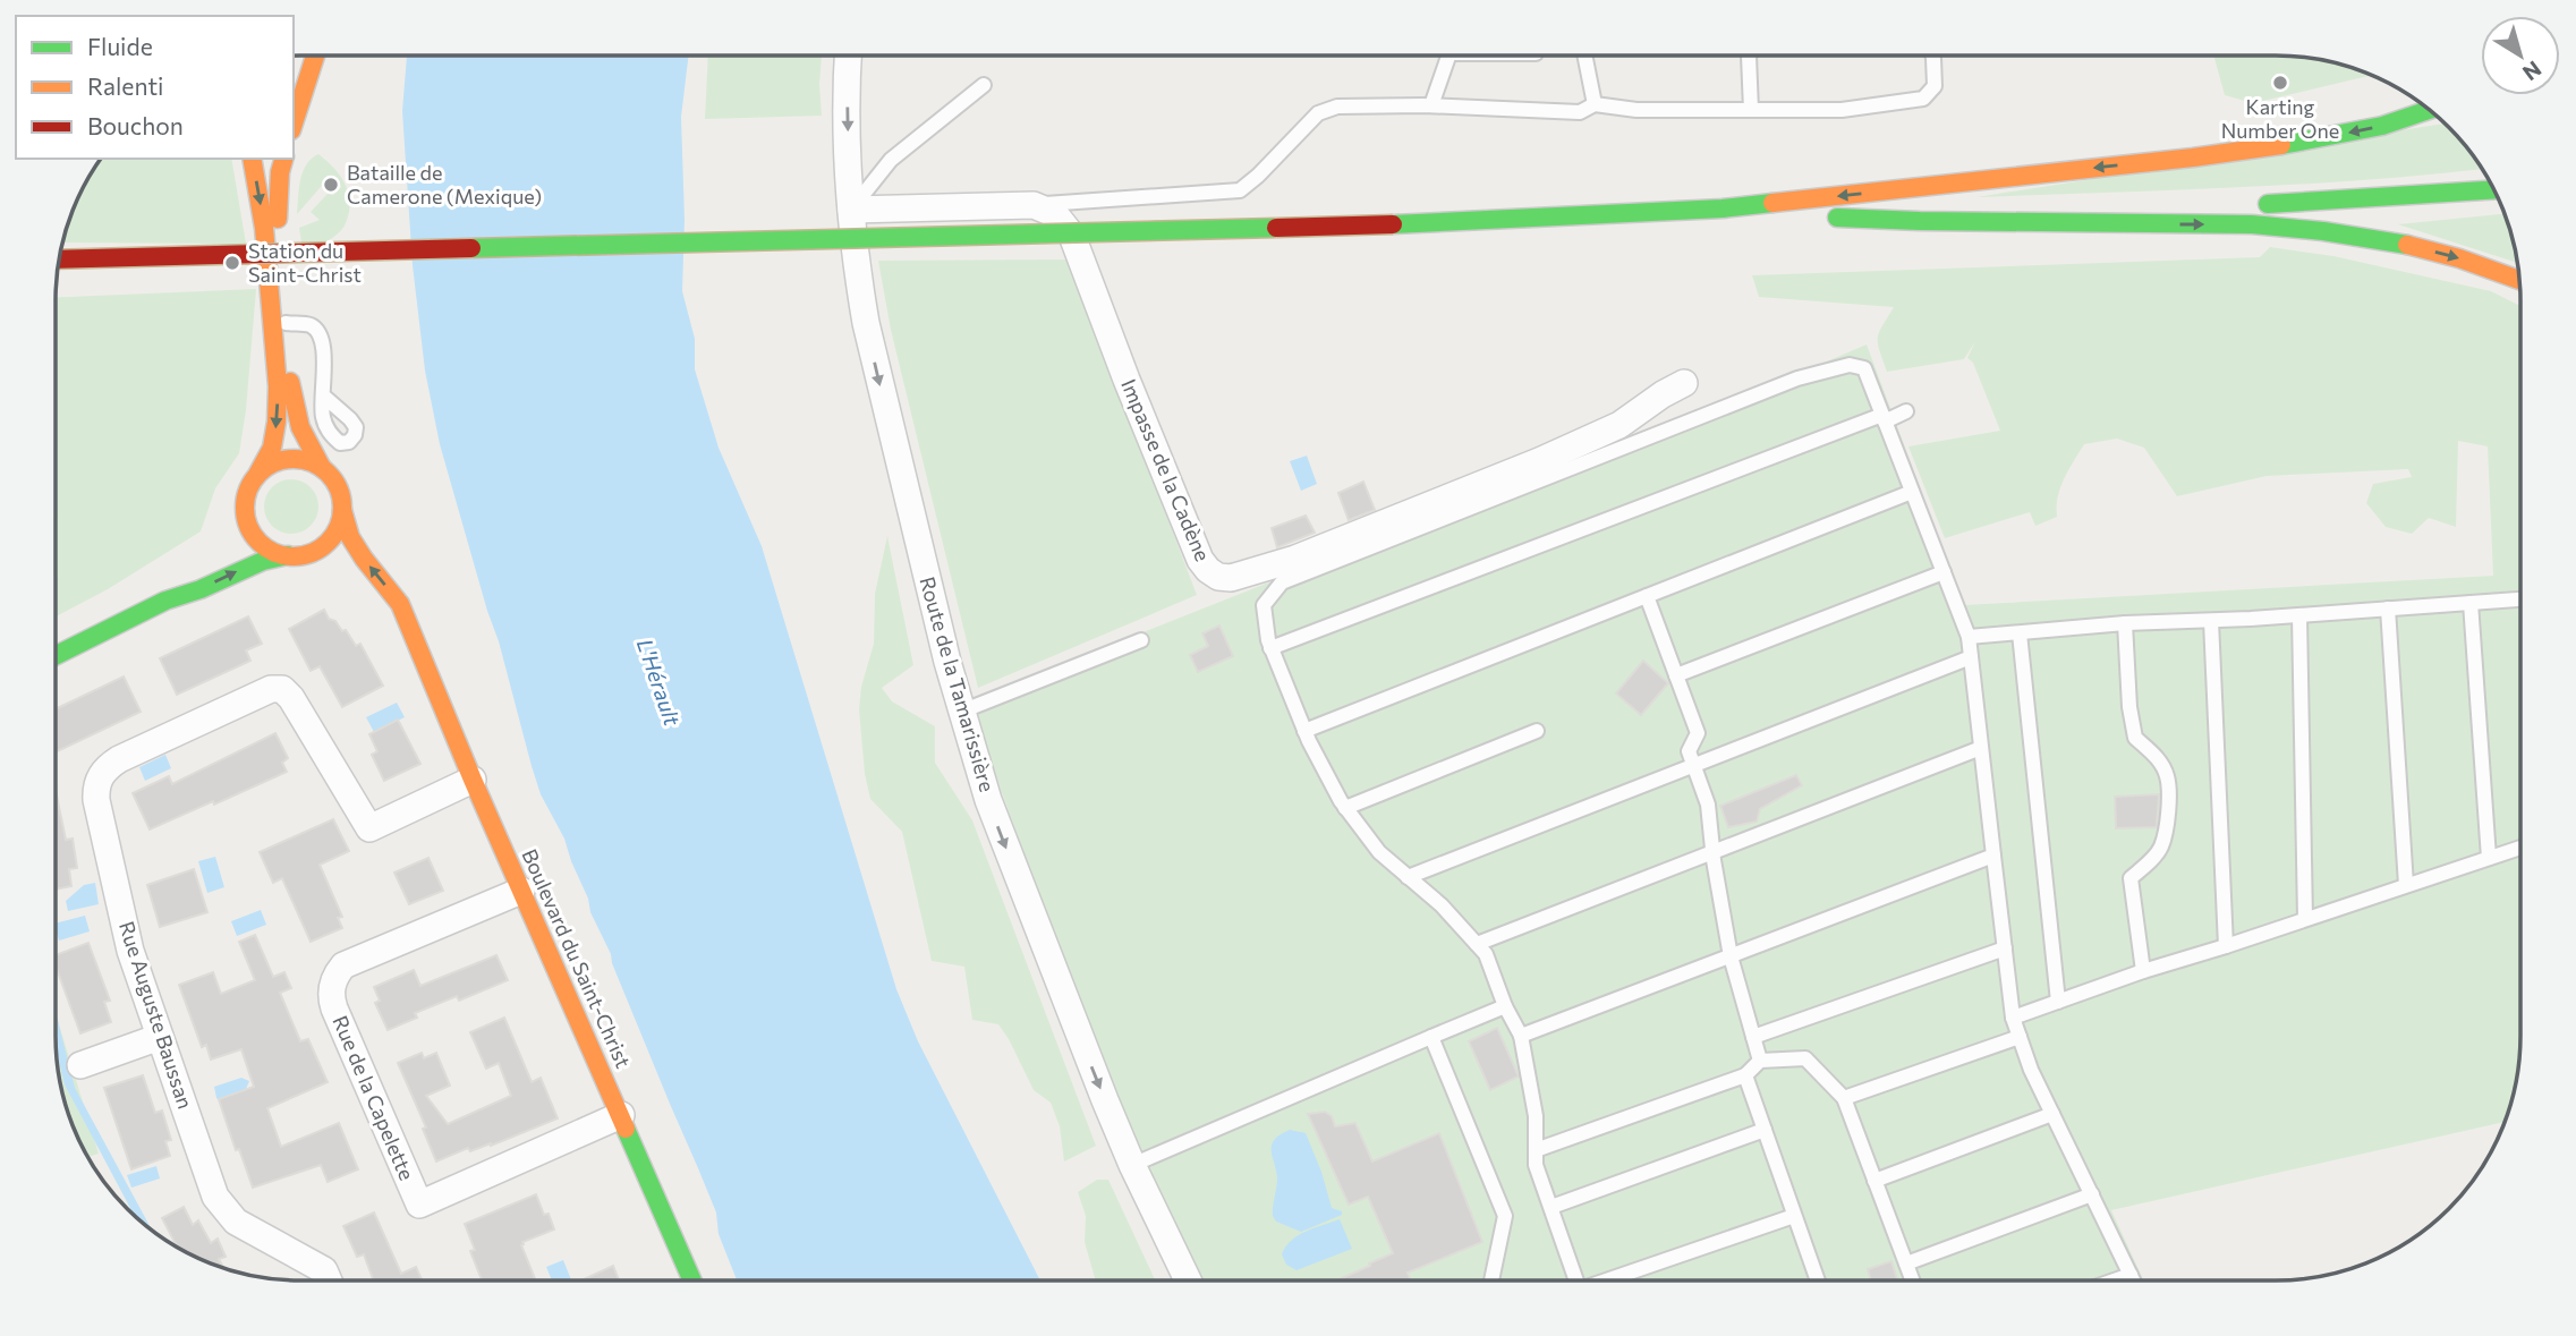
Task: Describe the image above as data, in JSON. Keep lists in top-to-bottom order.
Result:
{
  "streets": {
    "main road": ["Boulevard du Saint-Christ"],
    "street": [
      "Impasse de la Cadène",
      "Route de la Tamarissière",
      "Rue Auguste Baussan",
      "Rue de la Capelette"
    ]
  },
  "crossings": [
    ["Boulevard du Saint-Christ", "Rue Auguste Baussan"],
    ["Boulevard du Saint-Christ", "Rue de la Capelette"]
  ],
  "one_way": ["Route de la Tamarissière"],
  "water": ["L'Hérault"],
  "places": ["Karting Number One", "Bataille de Camerone (Mexique)", "Station du Saint-Christ"],
  "legend": ["Fluide", "Ralenti", "Bouchon"],
  "north": "bottom right"
}
